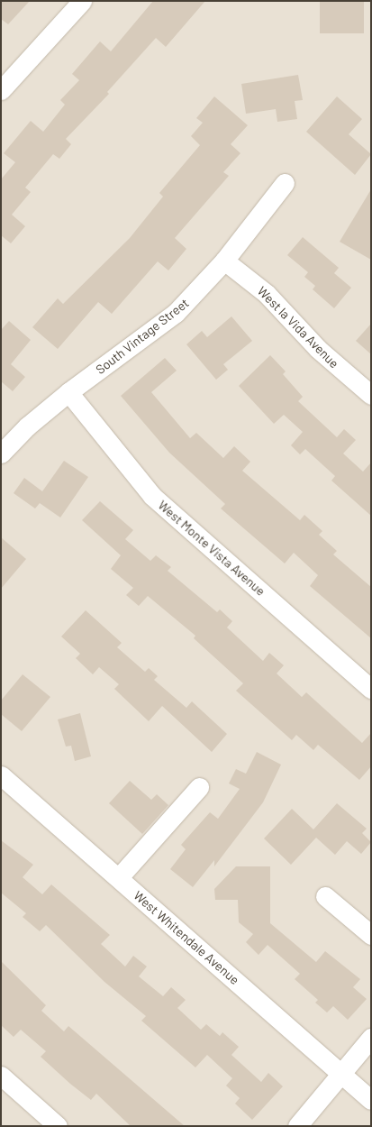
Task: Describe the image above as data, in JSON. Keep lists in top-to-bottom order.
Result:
{
  "streets": {
    "street": [
      "West la Vida Avenue",
      "South Vintage Street",
      "West Monte Vista Avenue",
      "West Whitendale Avenue"
    ]
  },
  "crossings": [
    ["West la Vida Avenue", "South Vintage Street"],
    ["South Vintage Street", "West Monte Vista Avenue"]
  ]
}
